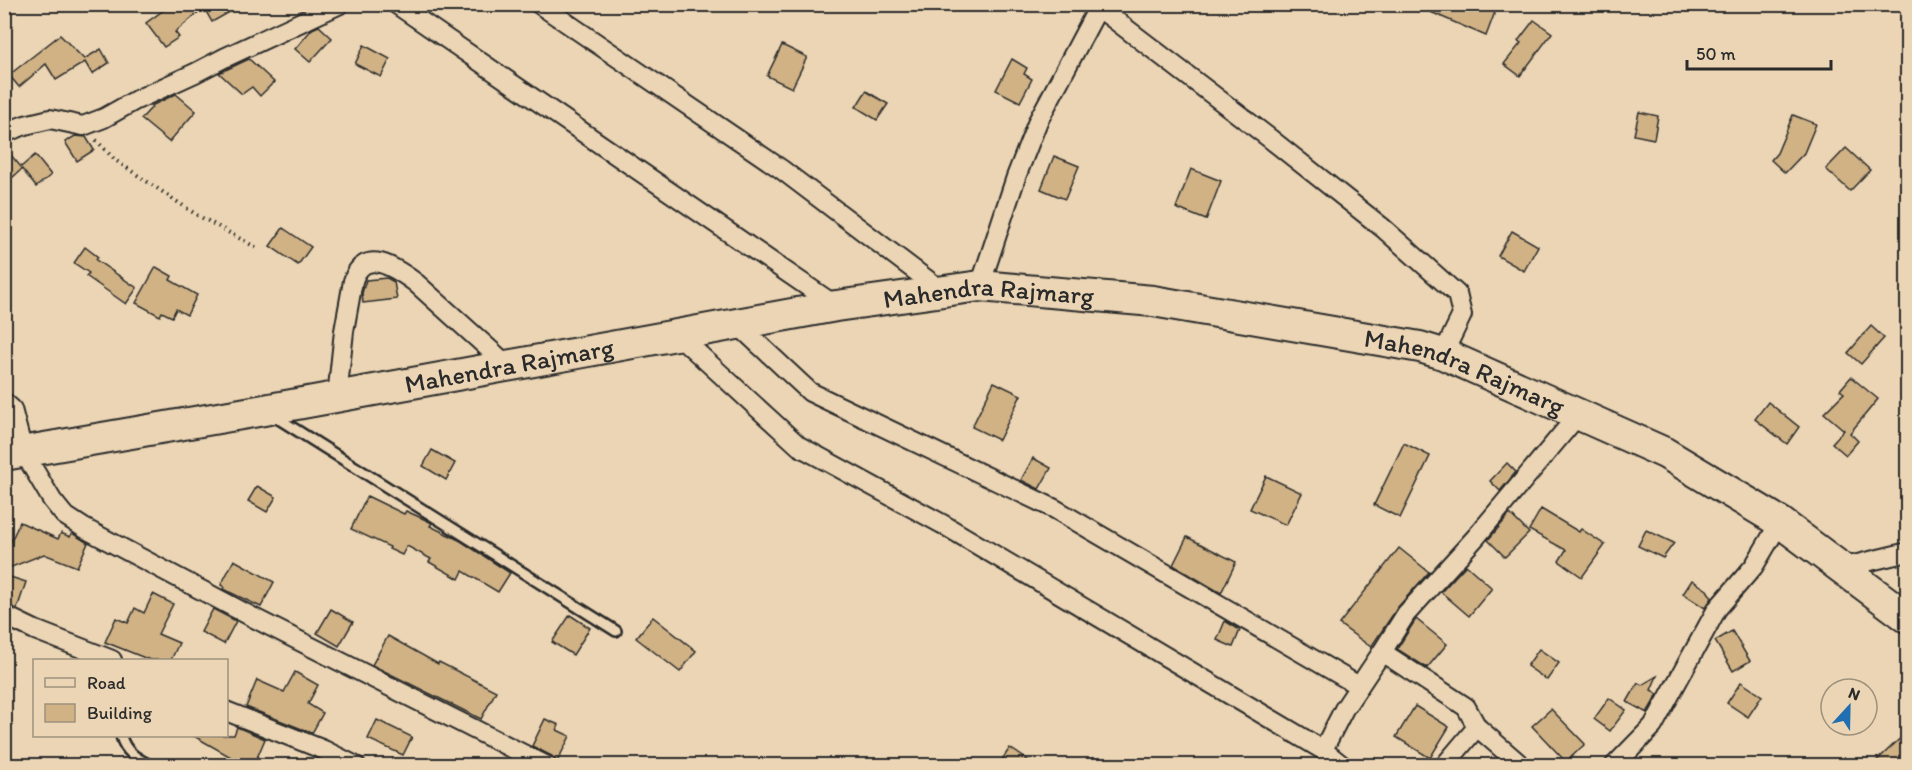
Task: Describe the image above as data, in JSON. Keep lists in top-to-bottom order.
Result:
{
  "streets": {
    "highway": ["Mahendra Rajmarg"]
  },
  "legend": ["Road", "Building"],
  "scale_bar": "50 m",
  "north": "top"
}
